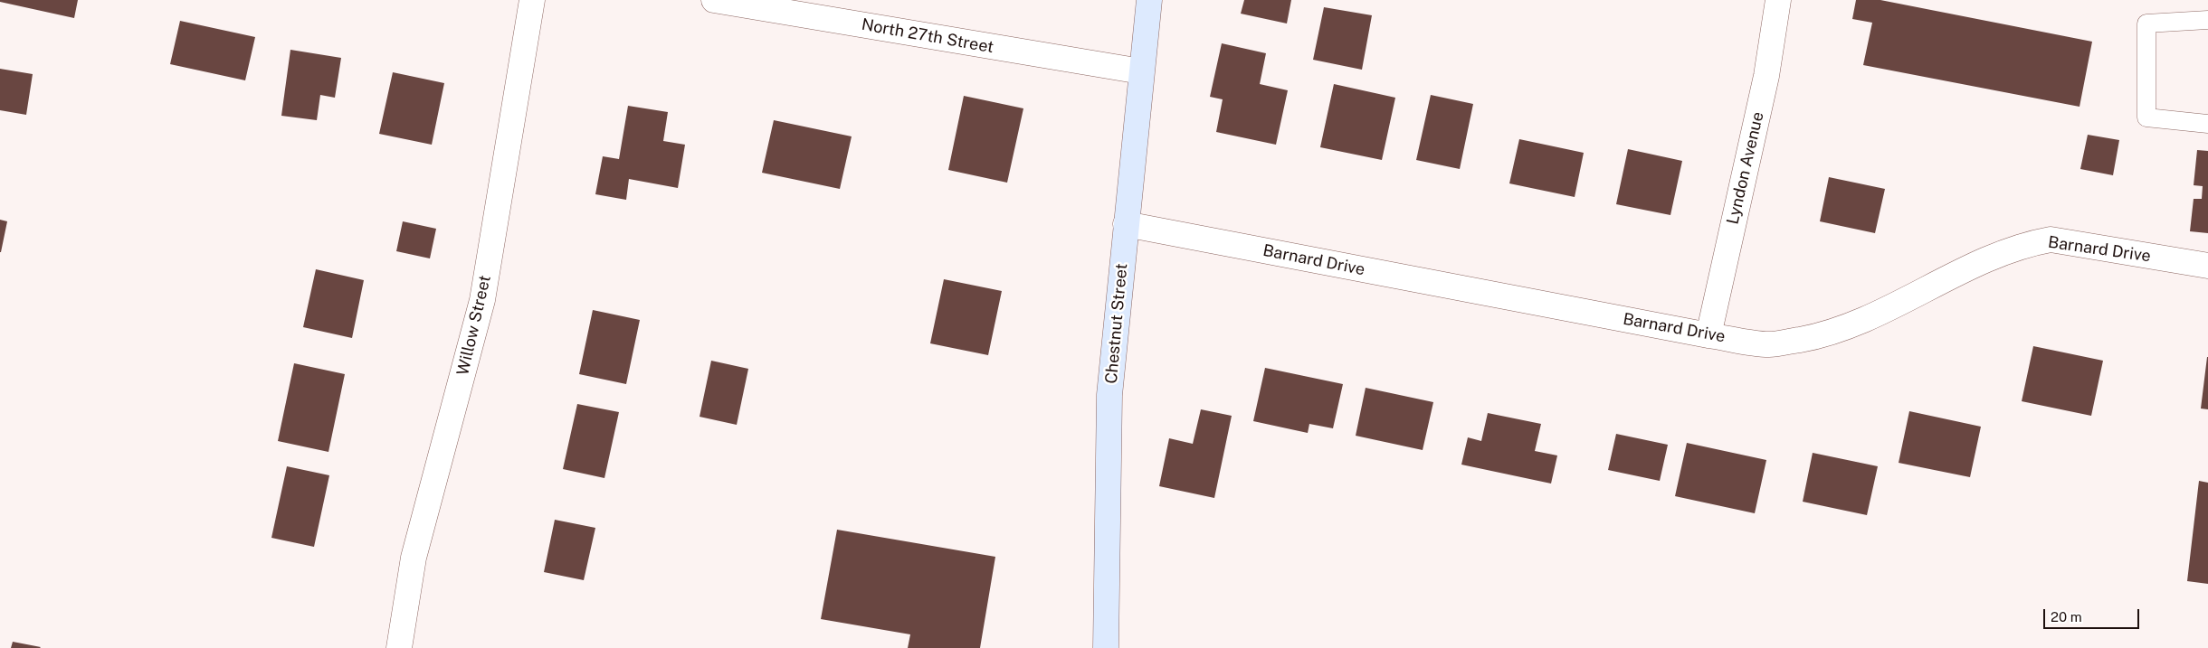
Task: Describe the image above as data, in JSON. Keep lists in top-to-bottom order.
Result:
{
  "streets": {
    "street": [
      "North 27th Street",
      "Lyndon Avenue",
      "Barnard Drive",
      "Chestnut Street",
      "Willow Street"
    ]
  },
  "crossings": [
    ["North 27th Street", "Chestnut Street"],
    ["Lyndon Avenue", "Barnard Drive"],
    ["Barnard Drive", "Chestnut Street"]
  ],
  "scale_bar": "20 m"
}
